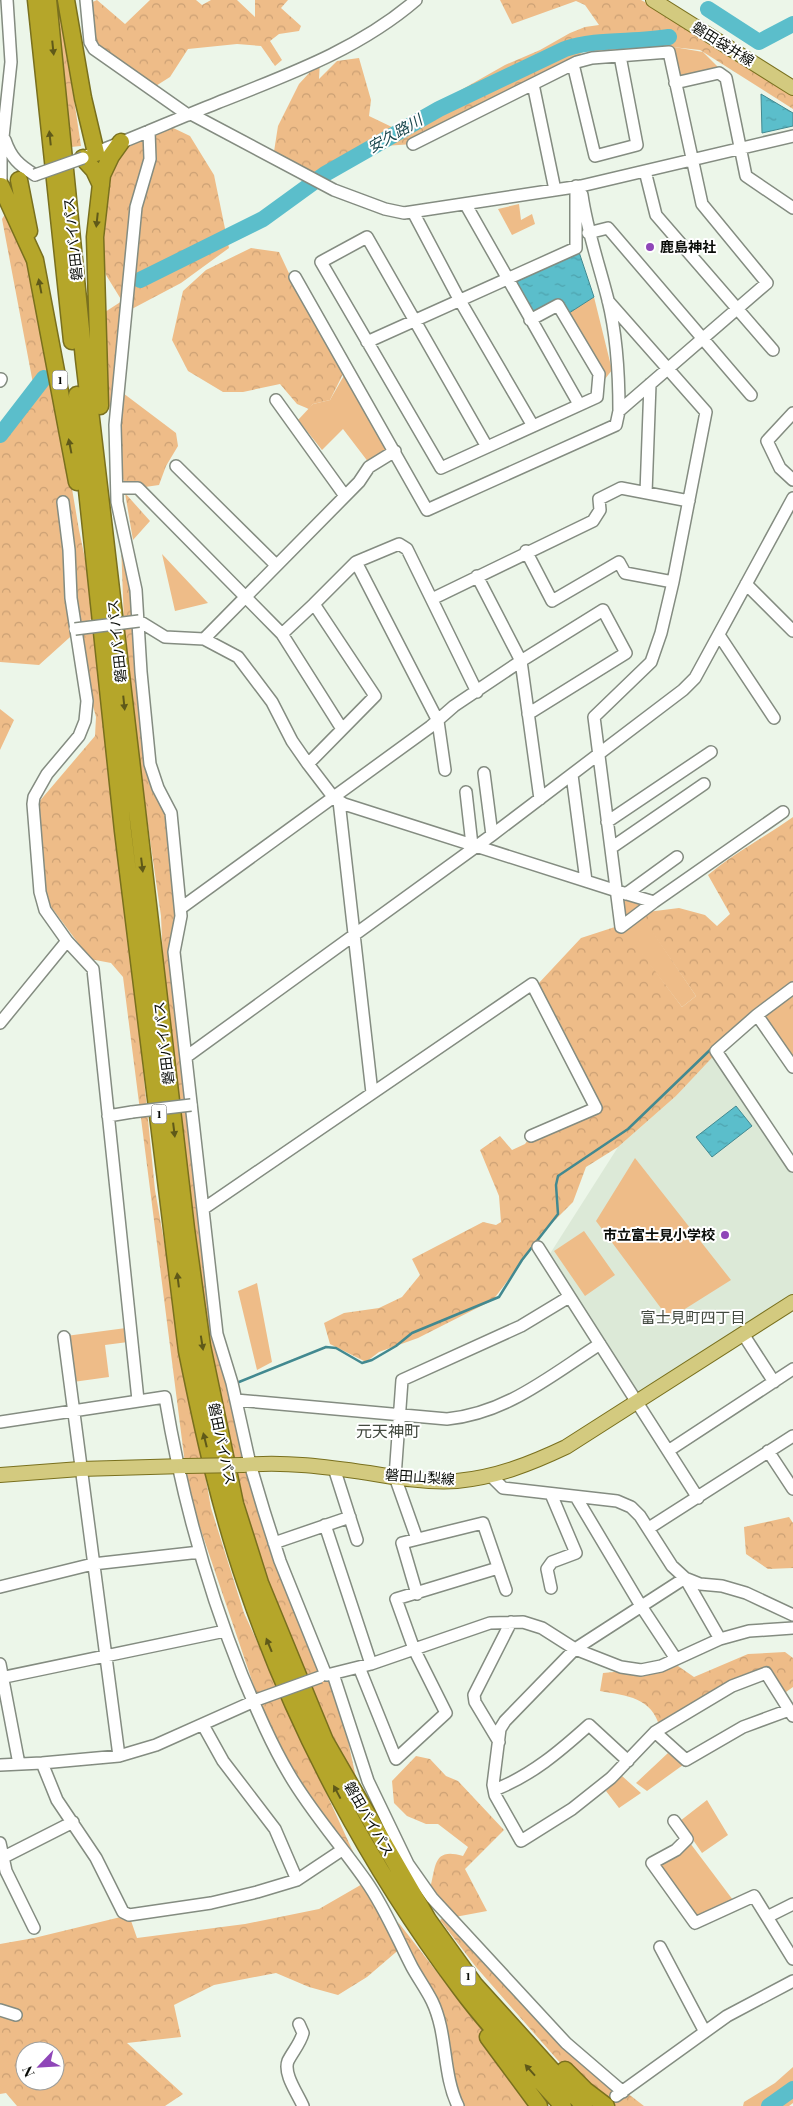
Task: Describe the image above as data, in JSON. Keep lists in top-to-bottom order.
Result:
{
  "streets": {
    "highway": ["磐田バイパス", "1"],
    "main road": ["磐田袋井線", "磐田山梨線"]
  },
  "crossings": [
    ["磐田バイパス", "1"]
  ],
  "districts": ["富士見町四丁目", "元天神町"],
  "water": ["安久路川"],
  "places": ["鹿島神社", "市立富士見小学校"],
  "north": "bottom left"
}
